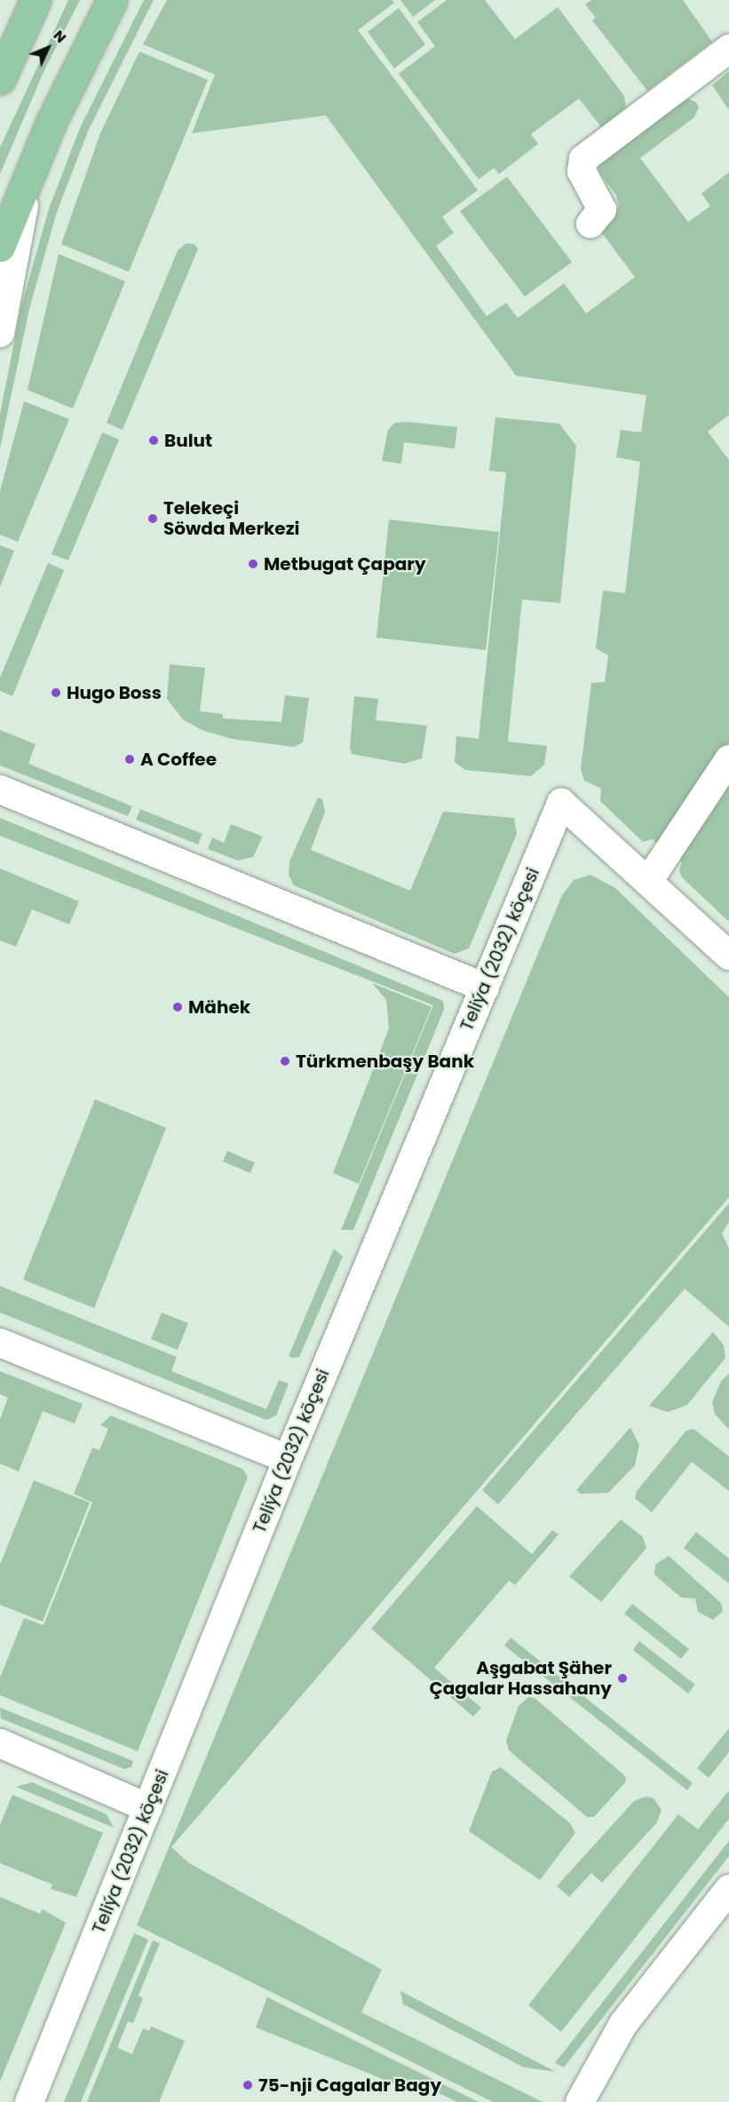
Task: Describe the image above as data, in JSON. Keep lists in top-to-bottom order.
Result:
{
  "streets": {
    "street": ["Teliýa (2032) köçesi"]
  },
  "places": [
    "Bulut",
    "Telekeçi Söwda Merkezi",
    "Metbugat Çapary",
    "Hugo Boss",
    "A Coffee",
    "Mähek",
    "Türkmenbaşy Bank",
    "Aşgabat Şäher Çagalar Hassahany",
    "75-nji Cagalar Bagy"
  ],
  "north": "top right"
}
